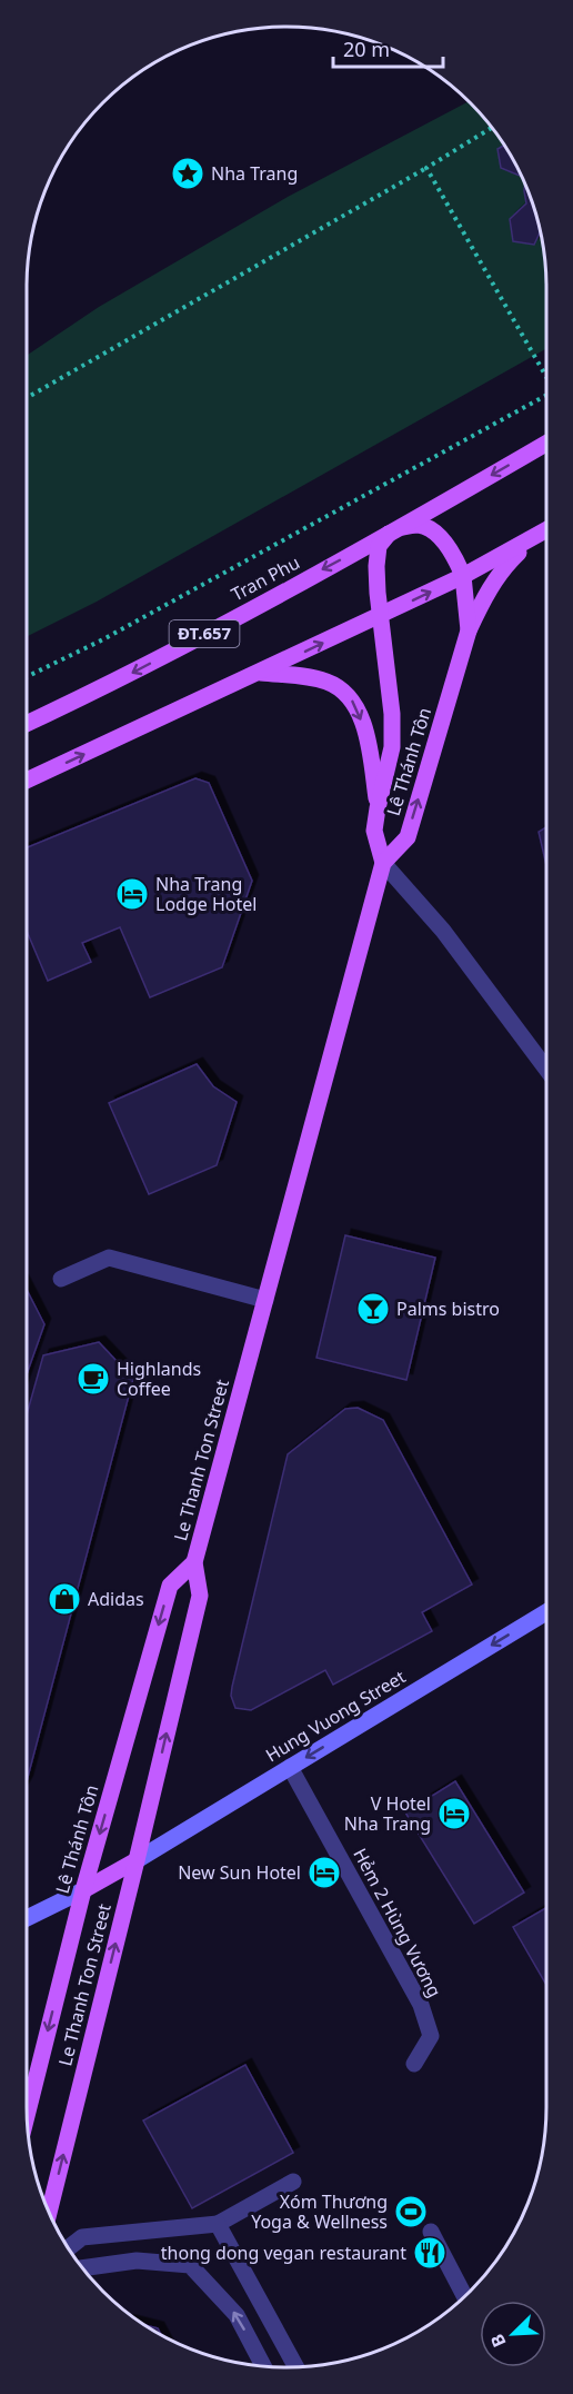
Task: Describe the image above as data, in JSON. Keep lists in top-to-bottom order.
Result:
{
  "streets": {
    "main road": [
      "Tran Phu",
      "ĐT.657",
      "Lê Thánh Tôn",
      "Le Thanh Ton Street"
    ],
    "street": ["Hung Vuong Street", "Hẻm 2 Hùng Vương"]
  },
  "crossings": [
    ["Lê Thánh Tôn", "Le Thanh Ton Street"],
    ["Le Thanh Ton Street", "Hung Vuong Street"],
    ["Hung Vuong Street", "Hẻm 2 Hùng Vương"]
  ],
  "one_way": ["Le Thanh Ton Street", "Hung Vuong Street"],
  "places": {
    "place": ["Nha Trang"],
    "hotel": ["Nha Trang Lodge Hotel", "V Hotel Nha Trang", "New Sun Hotel"],
    "bar": ["Palms bistro"],
    "cafe": ["Highlands Coffee"],
    "shop": ["Adidas"],
    "sports": ["Xóm Thương Yoga & Wellness"],
    "restaurant": ["thong dong vegan restaurant"]
  },
  "scale_bar": "20 m",
  "north": "bottom left"
}
